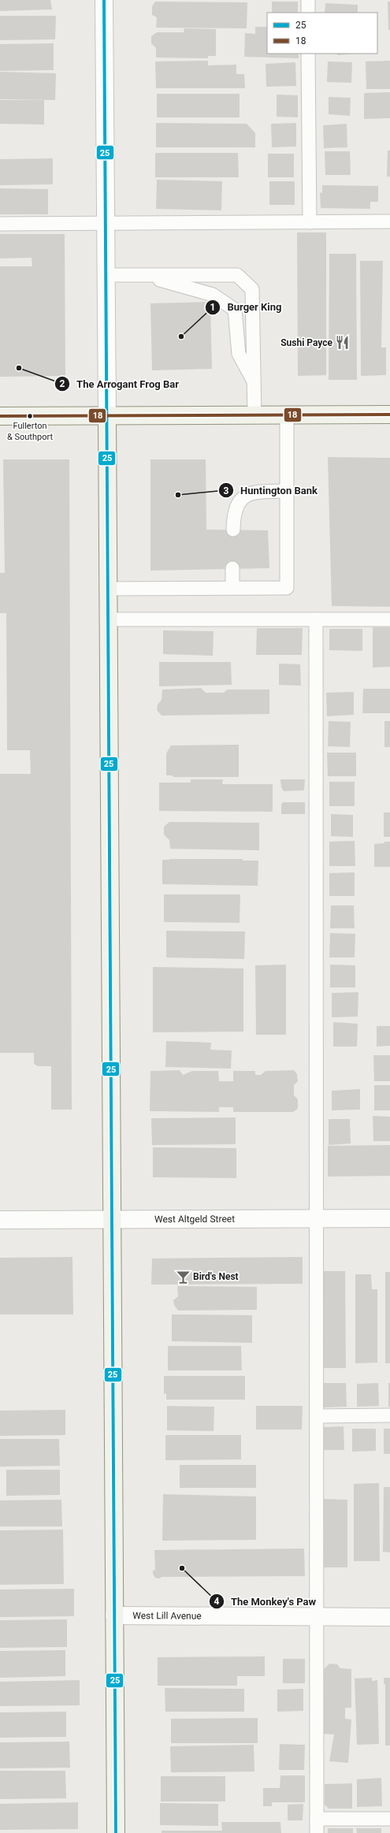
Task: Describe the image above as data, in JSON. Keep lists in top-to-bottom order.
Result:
{
  "streets": {
    "street": ["West Altgeld Street", "West Lill Avenue"]
  },
  "places": {
    "other": [
      "Burger King",
      "The Arrogant Frog Bar",
      "Fullerton & Southport",
      "Huntington Bank",
      "The Monkey's Paw"
    ],
    "restaurant": ["Sushi Payce"],
    "bar": ["Bird's Nest"]
  },
  "lines": ["transit line 25", "transit line 18"],
  "legend": ["25", "18"]
}
